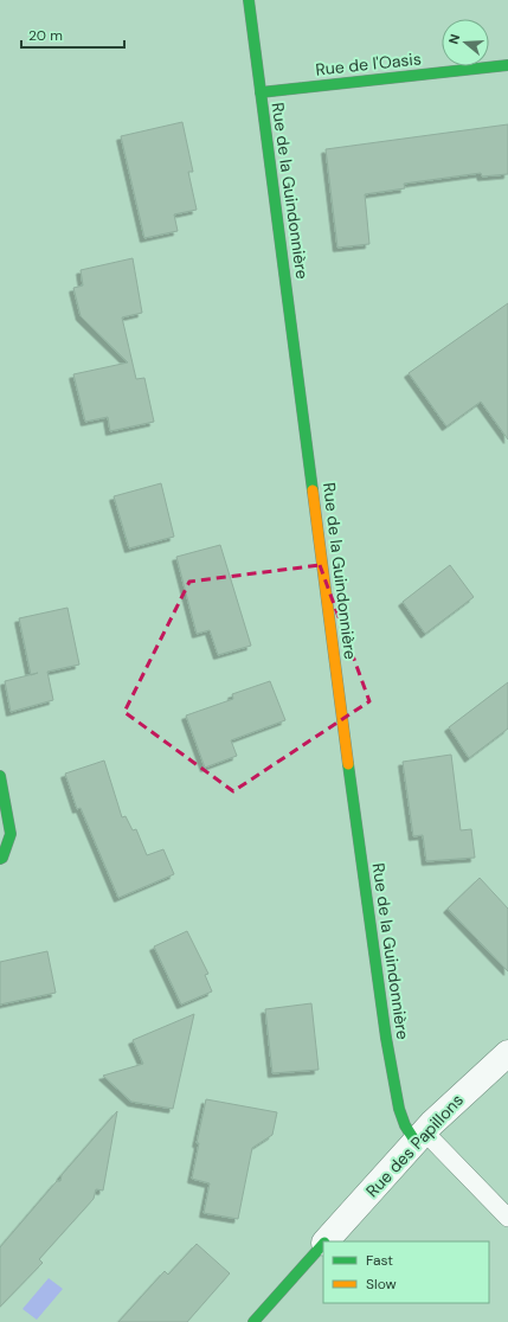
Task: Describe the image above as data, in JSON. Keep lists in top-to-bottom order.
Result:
{
  "streets": {
    "street": ["Rue de l'Oasis", "Rue de la Guindonnière", "Rue des Papillons"]
  },
  "crossings": [
    ["Rue de l'Oasis", "Rue de la Guindonnière"],
    ["Rue de la Guindonnière", "Rue des Papillons"]
  ],
  "legend": ["Fast", "Slow"],
  "scale_bar": "20 m",
  "north": "left"
}
